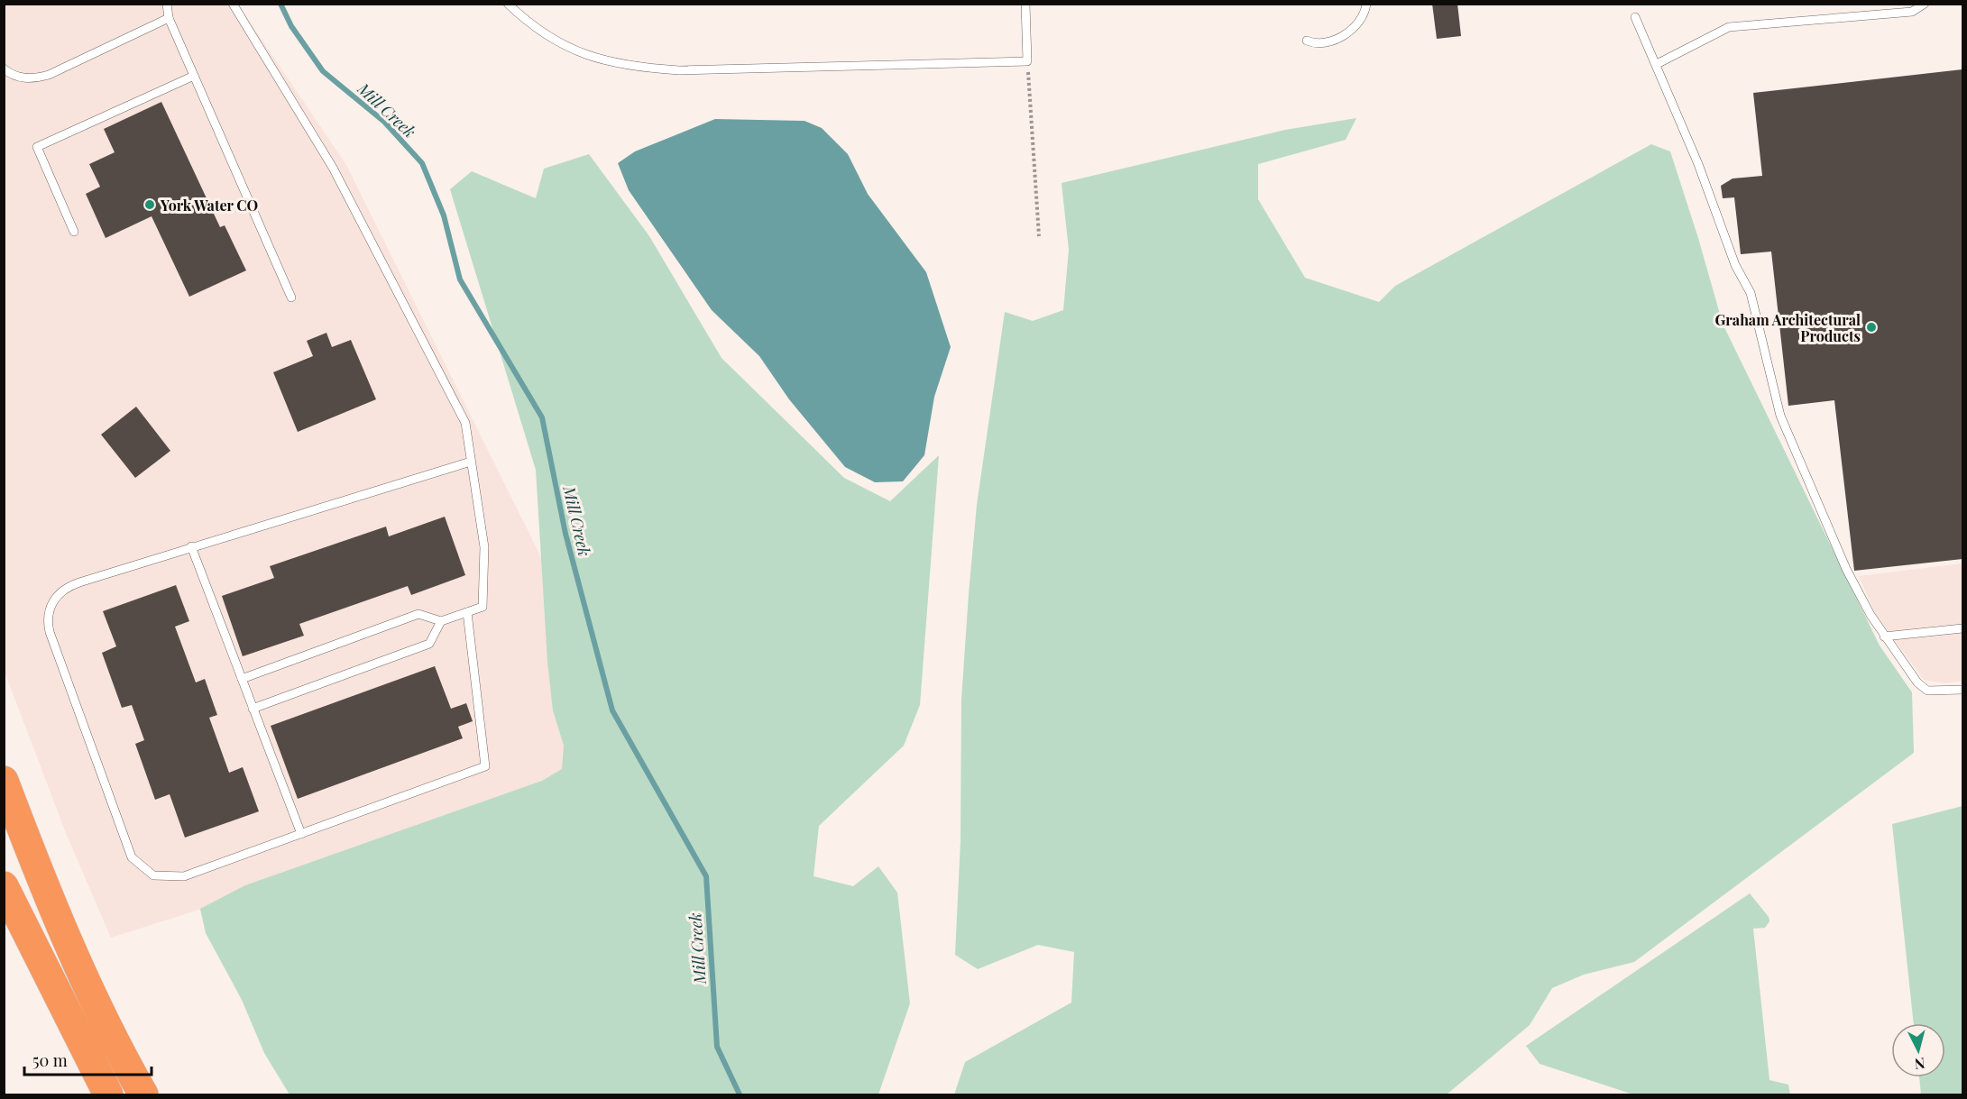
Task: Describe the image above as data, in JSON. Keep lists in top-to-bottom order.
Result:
{
  "water": ["Mill Creek"],
  "places": ["York Water CO", "Graham Architectural Products"],
  "scale_bar": "50 m",
  "north": "bottom"
}
